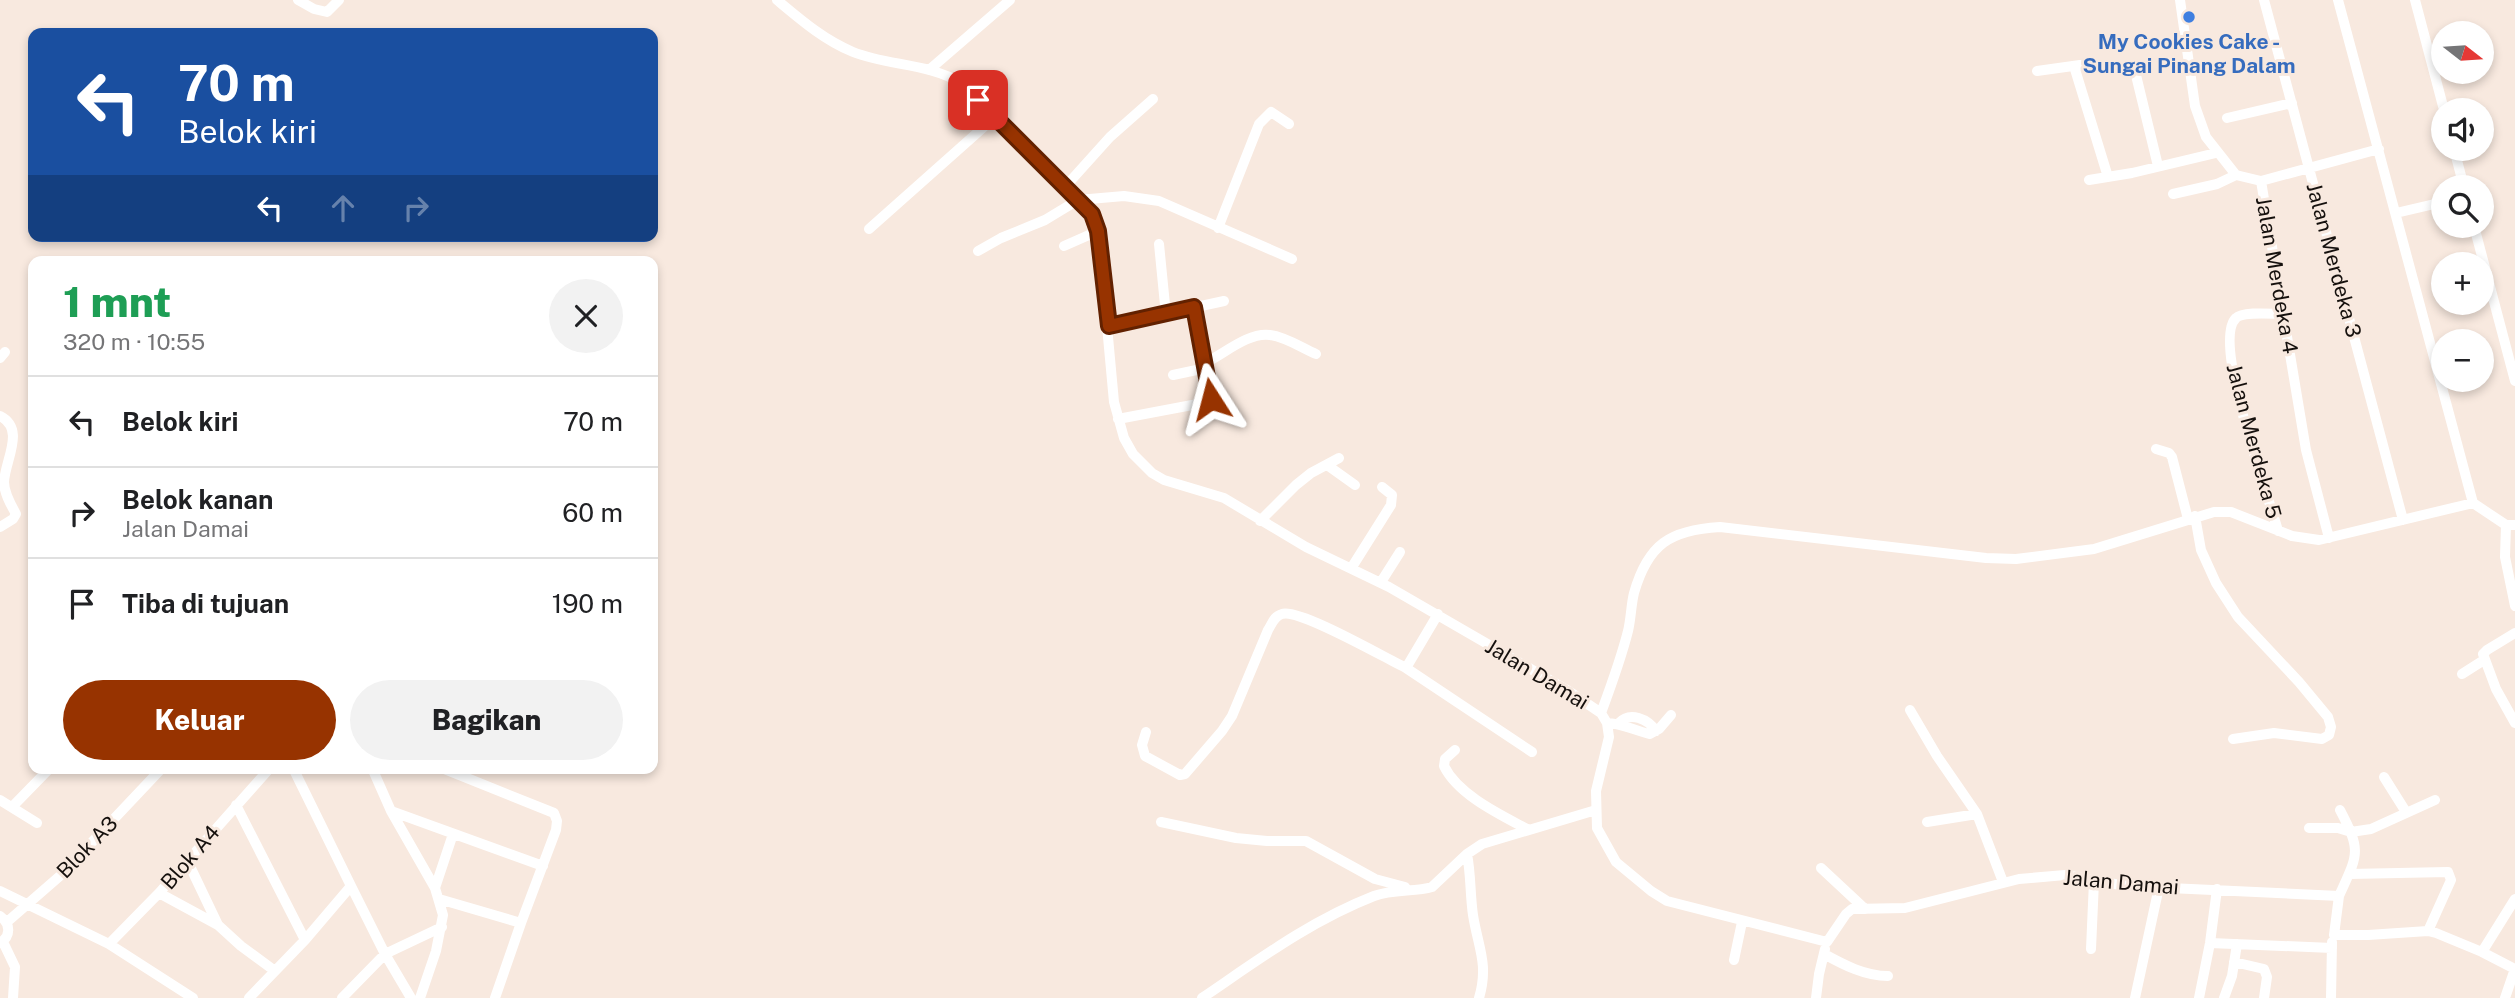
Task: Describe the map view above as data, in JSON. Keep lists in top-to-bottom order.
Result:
{
  "streets": {
    "street": [
      "Jalan Merdeka 3",
      "Jalan Merdeka 4",
      "Jalan Merdeka 5",
      "Jalan Damai",
      "Blok A3",
      "Blok A4"
    ]
  },
  "crossings": [
    ["Jalan Merdeka 4", "Jalan Merdeka 5"]
  ],
  "places": ["My Cookies Cake - Sungai Pinang Dalam"],
  "north": "right",
  "page": {
    "map_buttons": ["+", "−"],
    "turn": ["70 m", "Belok kiri"],
    "heading": ["1 mnt", "320 m · 10:55"],
    "list": [
      {
        "name": "Belok kiri",
        "value": "70 m"
      },
      {
        "name": "Belok kanan",
        "note": "Jalan Damai",
        "value": "60 m"
      },
      {
        "name": "Tiba di tujuan",
        "value": "190 m"
      }
    ],
    "buttons": ["Keluar", "Bagikan"]
  }
}
